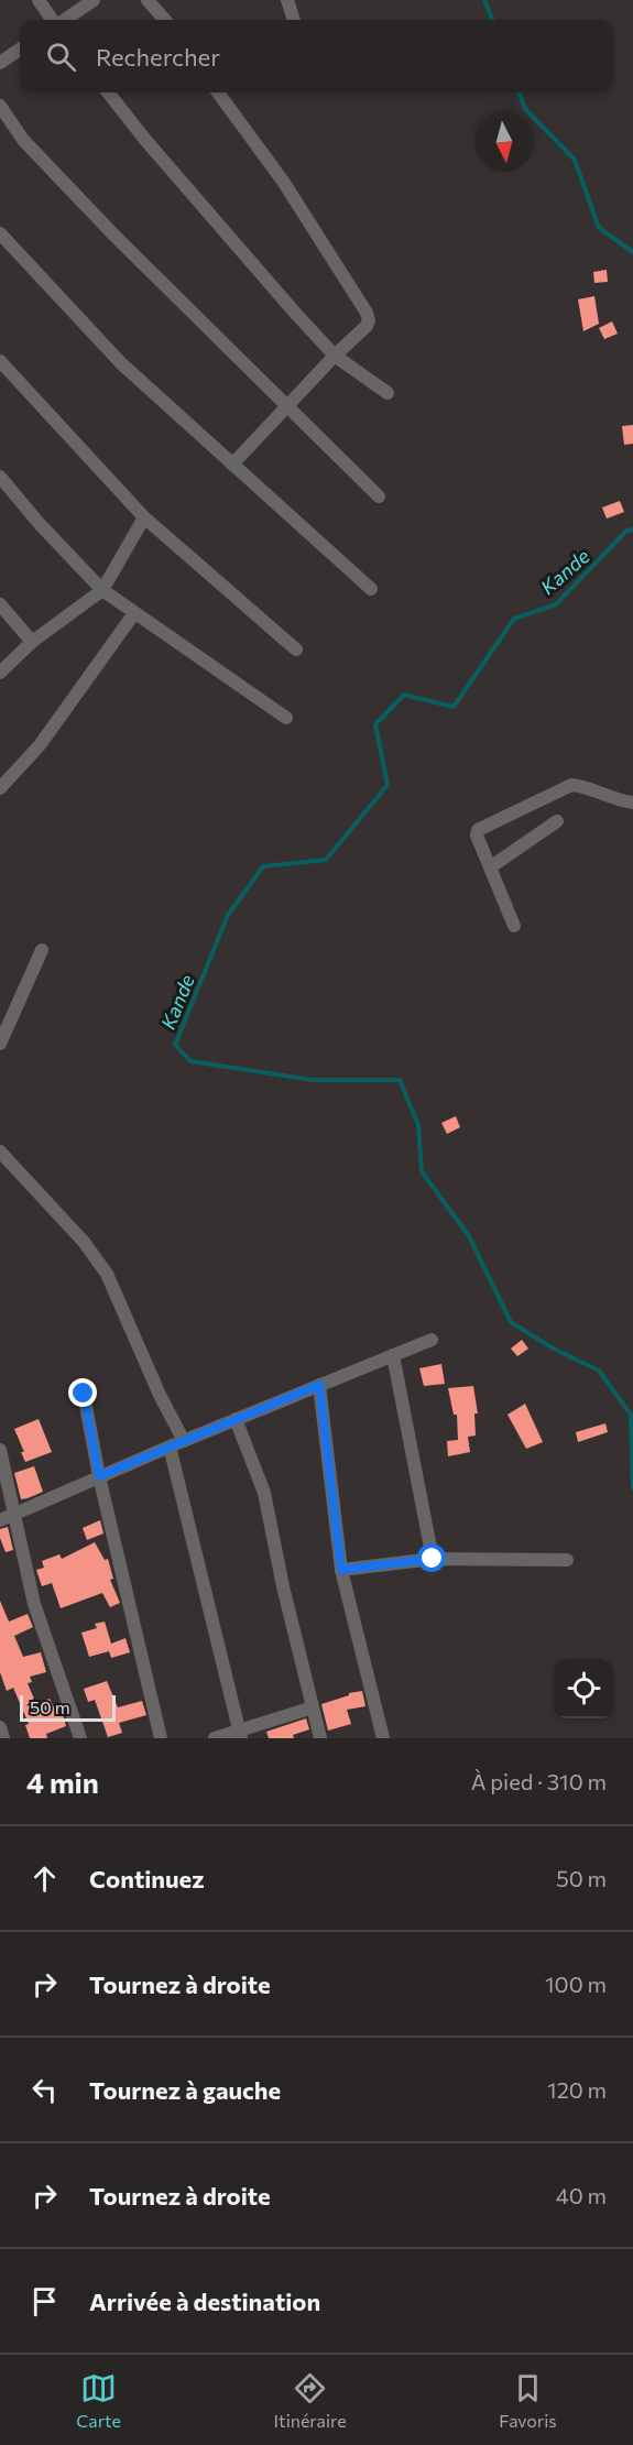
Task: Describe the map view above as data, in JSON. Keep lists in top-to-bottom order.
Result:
{
  "water": ["Kande"],
  "scale_bar": "50 m",
  "north": "bottom",
  "page": {
    "search": "Rechercher",
    "scale": "50 m",
    "heading": ["4 min", "À pied · 310 m"],
    "list": [
      ["Continuez", "50 m"],
      ["Tournez à droite", "100 m"],
      ["Tournez à gauche", "120 m"],
      ["Tournez à droite", "40 m"],
      "Arrivée à destination"
    ],
    "nav": ["Carte", "Itinéraire", "Favoris"]
  }
}
